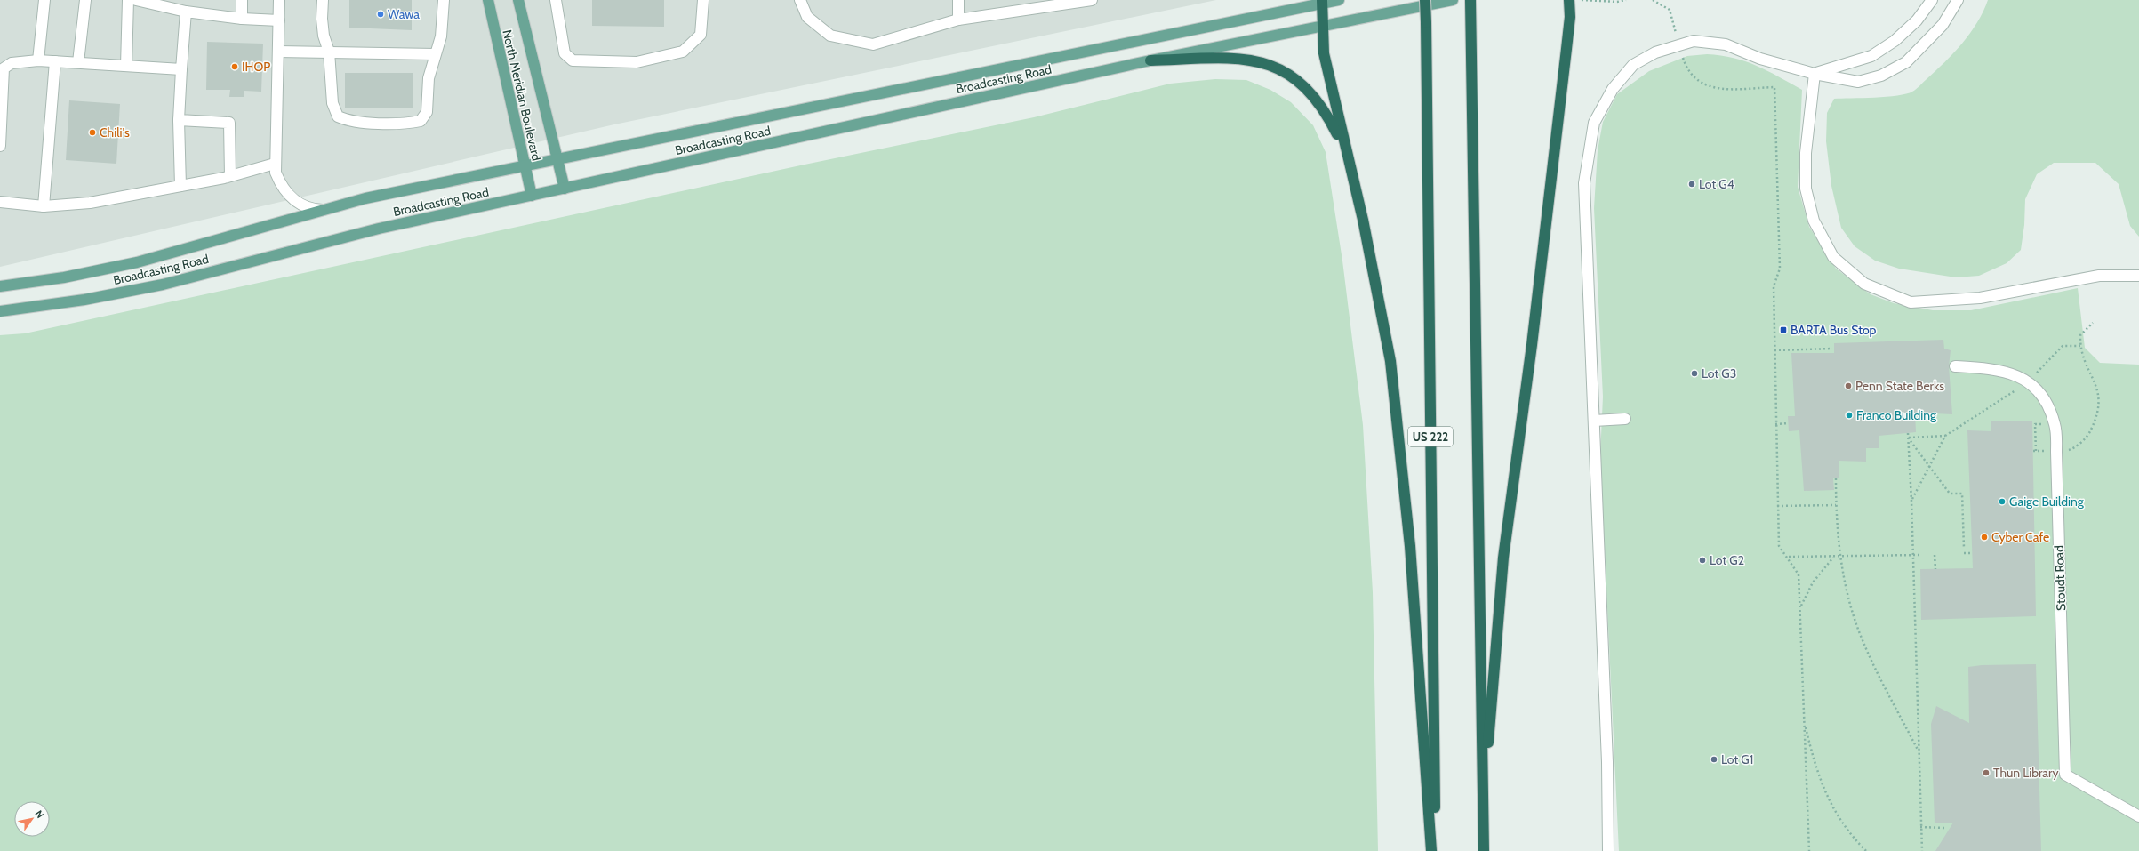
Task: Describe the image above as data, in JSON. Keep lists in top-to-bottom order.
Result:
{
  "streets": {
    "highway": ["US 222"],
    "main road": ["Broadcasting Road", "North Meridian Boulevard"],
    "lane": ["Stoudt Road"]
  },
  "crossings": [
    ["Broadcasting Road", "North Meridian Boulevard"]
  ],
  "places": {
    "other": [
      "Wawa",
      "IHOP",
      "Chili's",
      "Lot G4",
      "Lot G3",
      "Penn State Berks",
      "Franco Building",
      "Gaige Building",
      "Cyber Cafe",
      "Lot G2",
      "Lot G1",
      "Thun Library"
    ],
    "transit": ["BARTA Bus Stop"]
  },
  "north": "top right"
}
